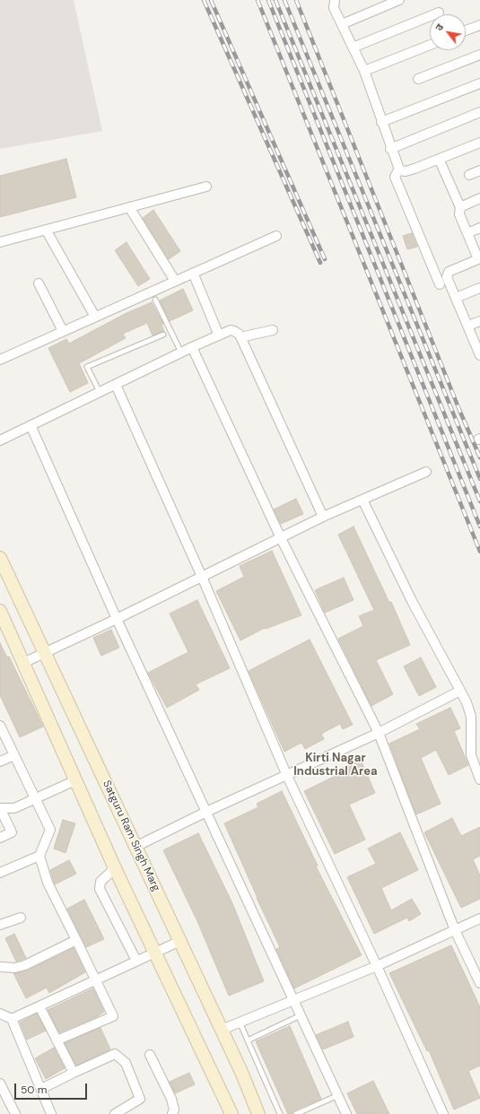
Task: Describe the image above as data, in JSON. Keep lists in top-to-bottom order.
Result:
{
  "streets": {
    "main road": ["Satguru Ram Singh Marg"]
  },
  "districts": ["Kirti Nagar Industrial Area"],
  "scale_bar": "50 m",
  "north": "top left"
}
